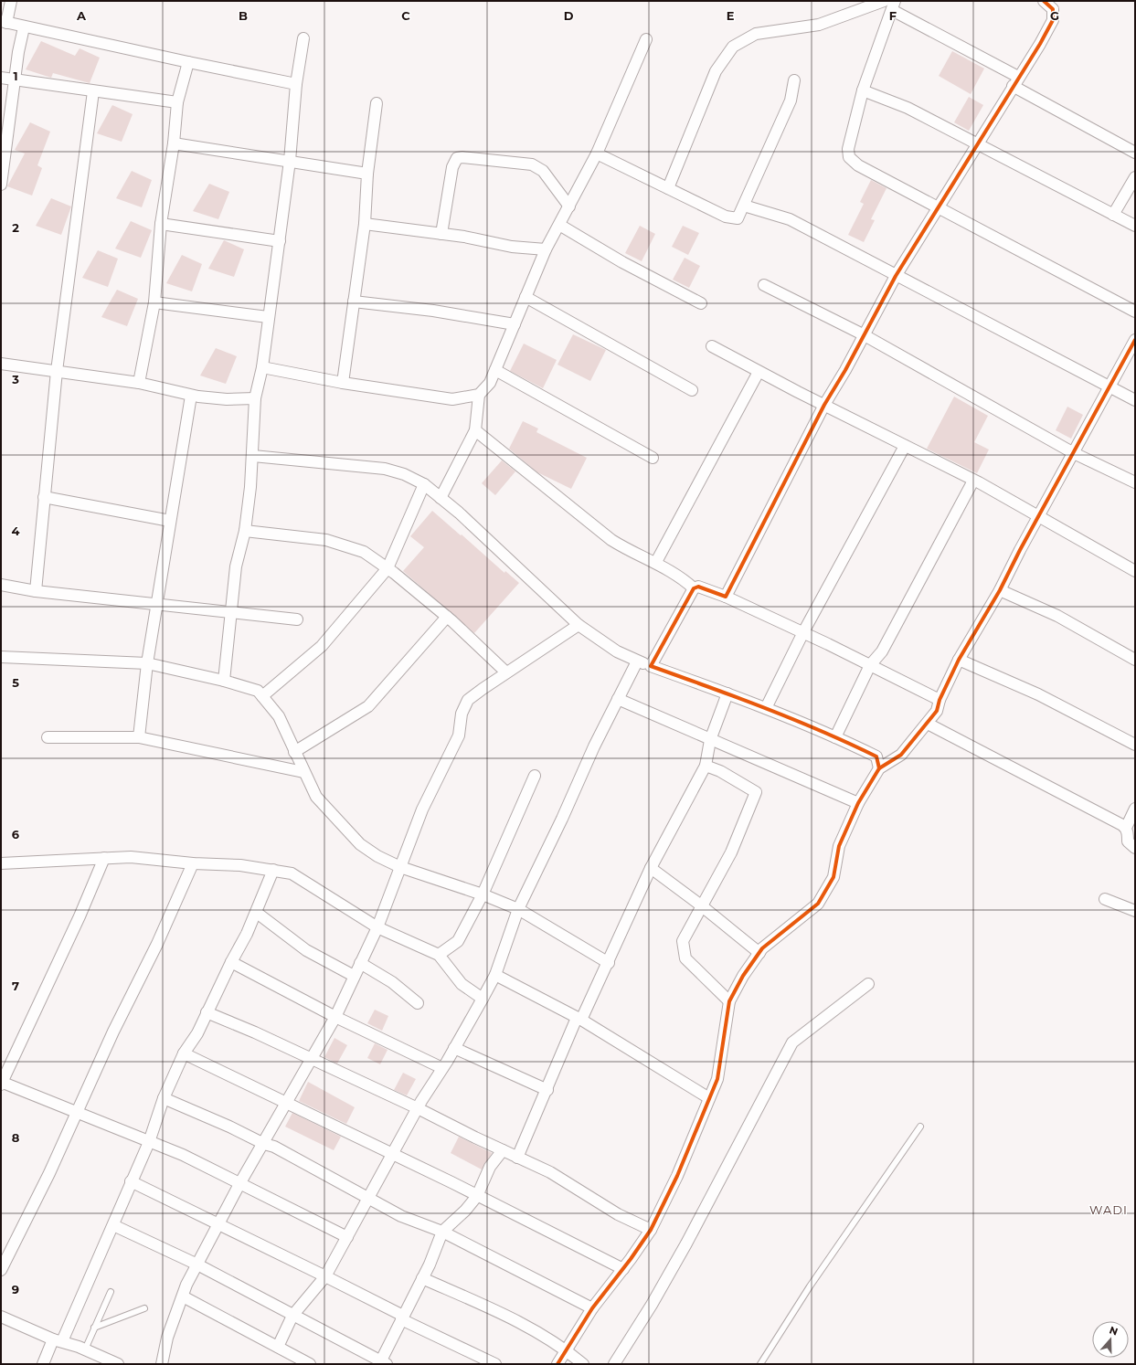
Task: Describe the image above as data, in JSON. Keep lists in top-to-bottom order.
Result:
{
  "districts": ["WADI"],
  "north": "top",
  "grid": {
    "columns": [
      "A",
      "B",
      "C",
      "D",
      "E",
      "F",
      "G"
    ],
    "rows": [
      "1",
      "2",
      "3",
      "4",
      "5",
      "6",
      "7",
      "8",
      "9"
    ]
  }
}
